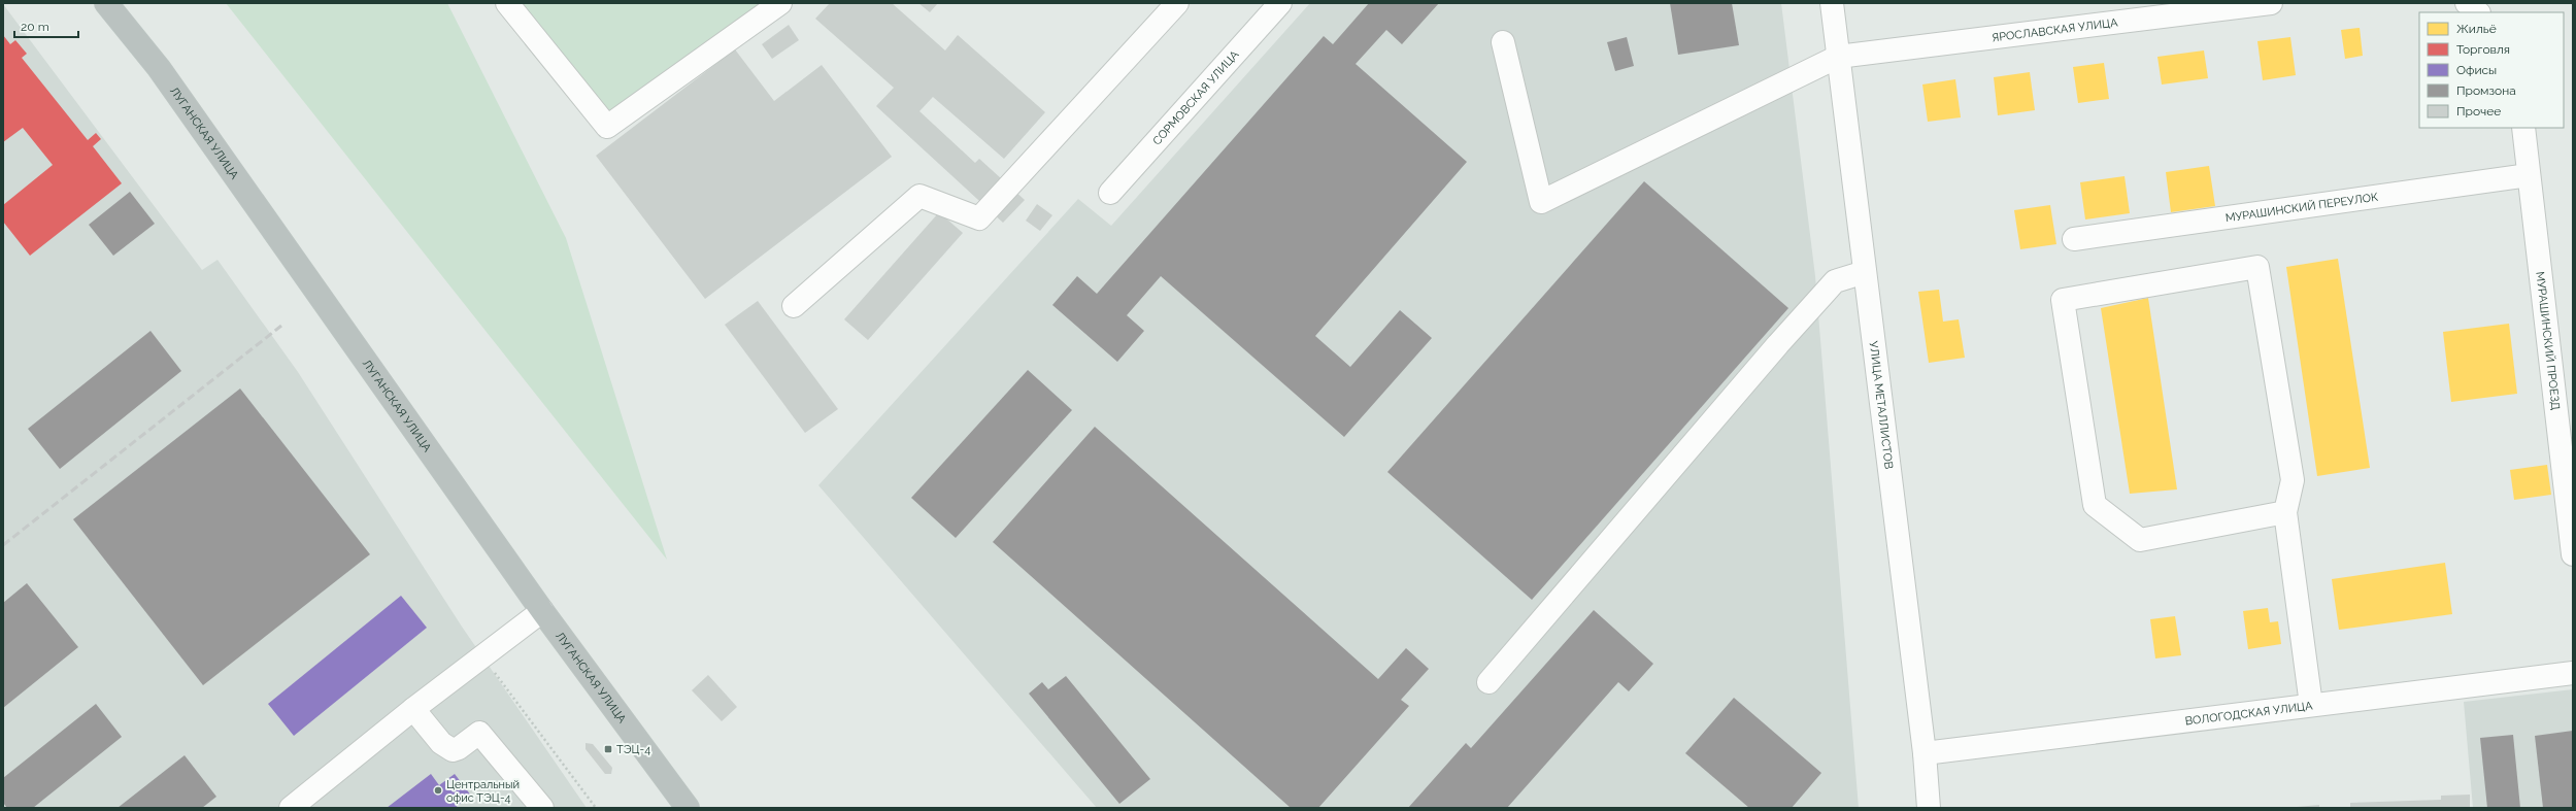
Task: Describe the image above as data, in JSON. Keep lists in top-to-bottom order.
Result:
{
  "streets": {
    "highway": ["ЛУГАНСКАЯ УЛИЦА"],
    "street": [
      "ЯРОСЛАВСКАЯ УЛИЦА",
      "СОРМОВСКАЯ УЛИЦА",
      "МУРАШИНСКИЙ ПЕРЕУЛОК",
      "МУРАШИНСКИЙ ПРОЕЗД",
      "УЛИЦА МЕТАЛЛИСТОВ",
      "ВОЛОГОДСКАЯ УЛИЦА"
    ]
  },
  "crossings": [
    ["ЯРОСЛАВСКАЯ УЛИЦА", "УЛИЦА МЕТАЛЛИСТОВ"],
    ["МУРАШИНСКИЙ ПЕРЕУЛОК", "МУРАШИНСКИЙ ПРОЕЗД"],
    ["УЛИЦА МЕТАЛЛИСТОВ", "ВОЛОГОДСКАЯ УЛИЦА"]
  ],
  "places": {
    "transit": ["ТЭЦ-4"],
    "other": ["Центральный офис ТЭЦ-4"]
  },
  "legend": [
    "Жильё",
    "Торговля",
    "Офисы",
    "Промзона",
    "Прочее"
  ],
  "scale_bar": "20 m"
}
